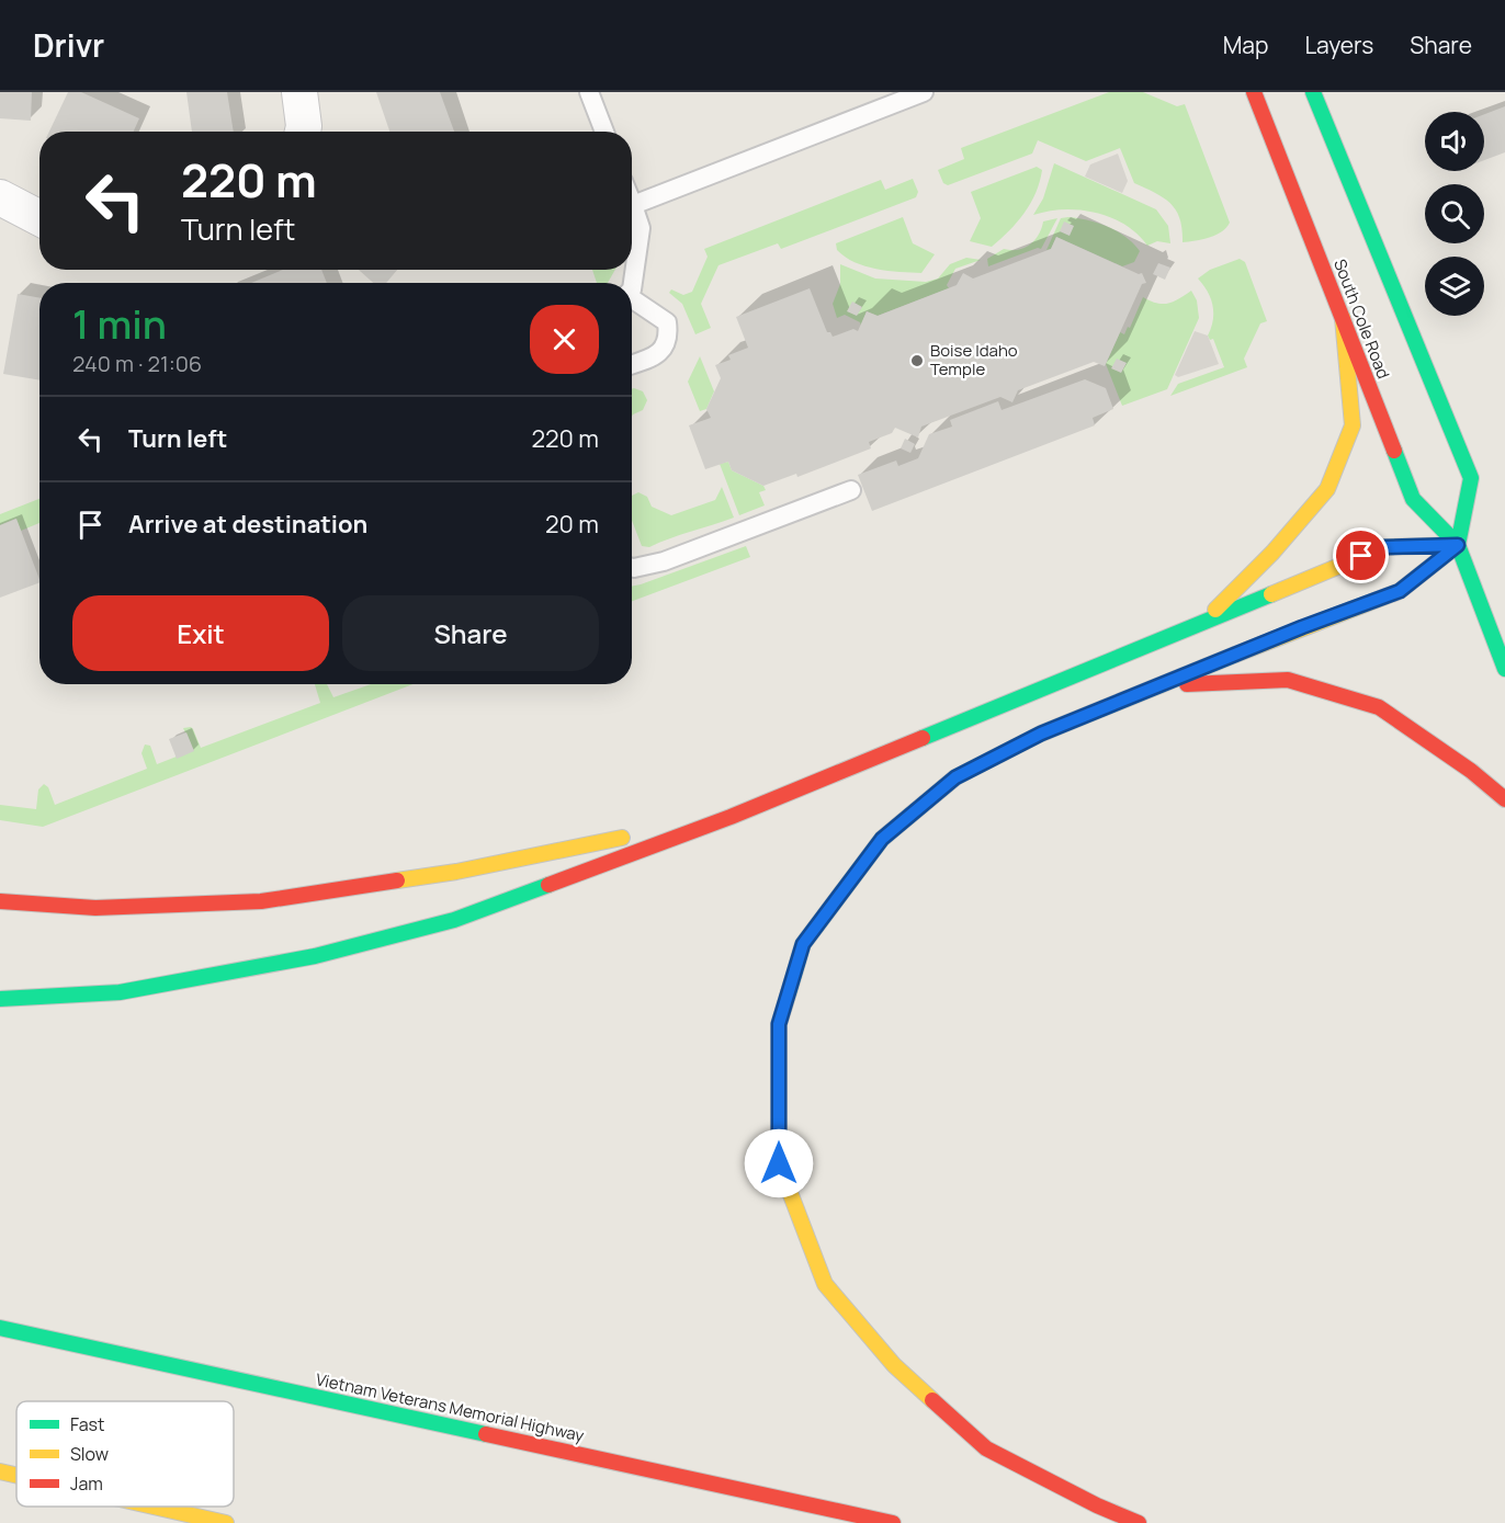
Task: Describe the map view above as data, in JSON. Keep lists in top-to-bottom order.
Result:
{
  "streets": {
    "main road": ["South Cole Road", "Vietnam Veterans Memorial Highway"]
  },
  "places": ["Boise Idaho Temple"],
  "legend": ["Fast", "Slow", "Jam"],
  "page": {
    "header": "Drivr",
    "nav": ["Map", "Layers", "Share"],
    "turn": ["220 m", "Turn left"],
    "heading": ["1 min", "240 m · 21:06"],
    "list": [
      {
        "name": "Turn left",
        "value": "220 m"
      },
      {
        "name": "Arrive at destination",
        "value": "20 m"
      }
    ],
    "buttons": ["Exit", "Share"]
  }
}
